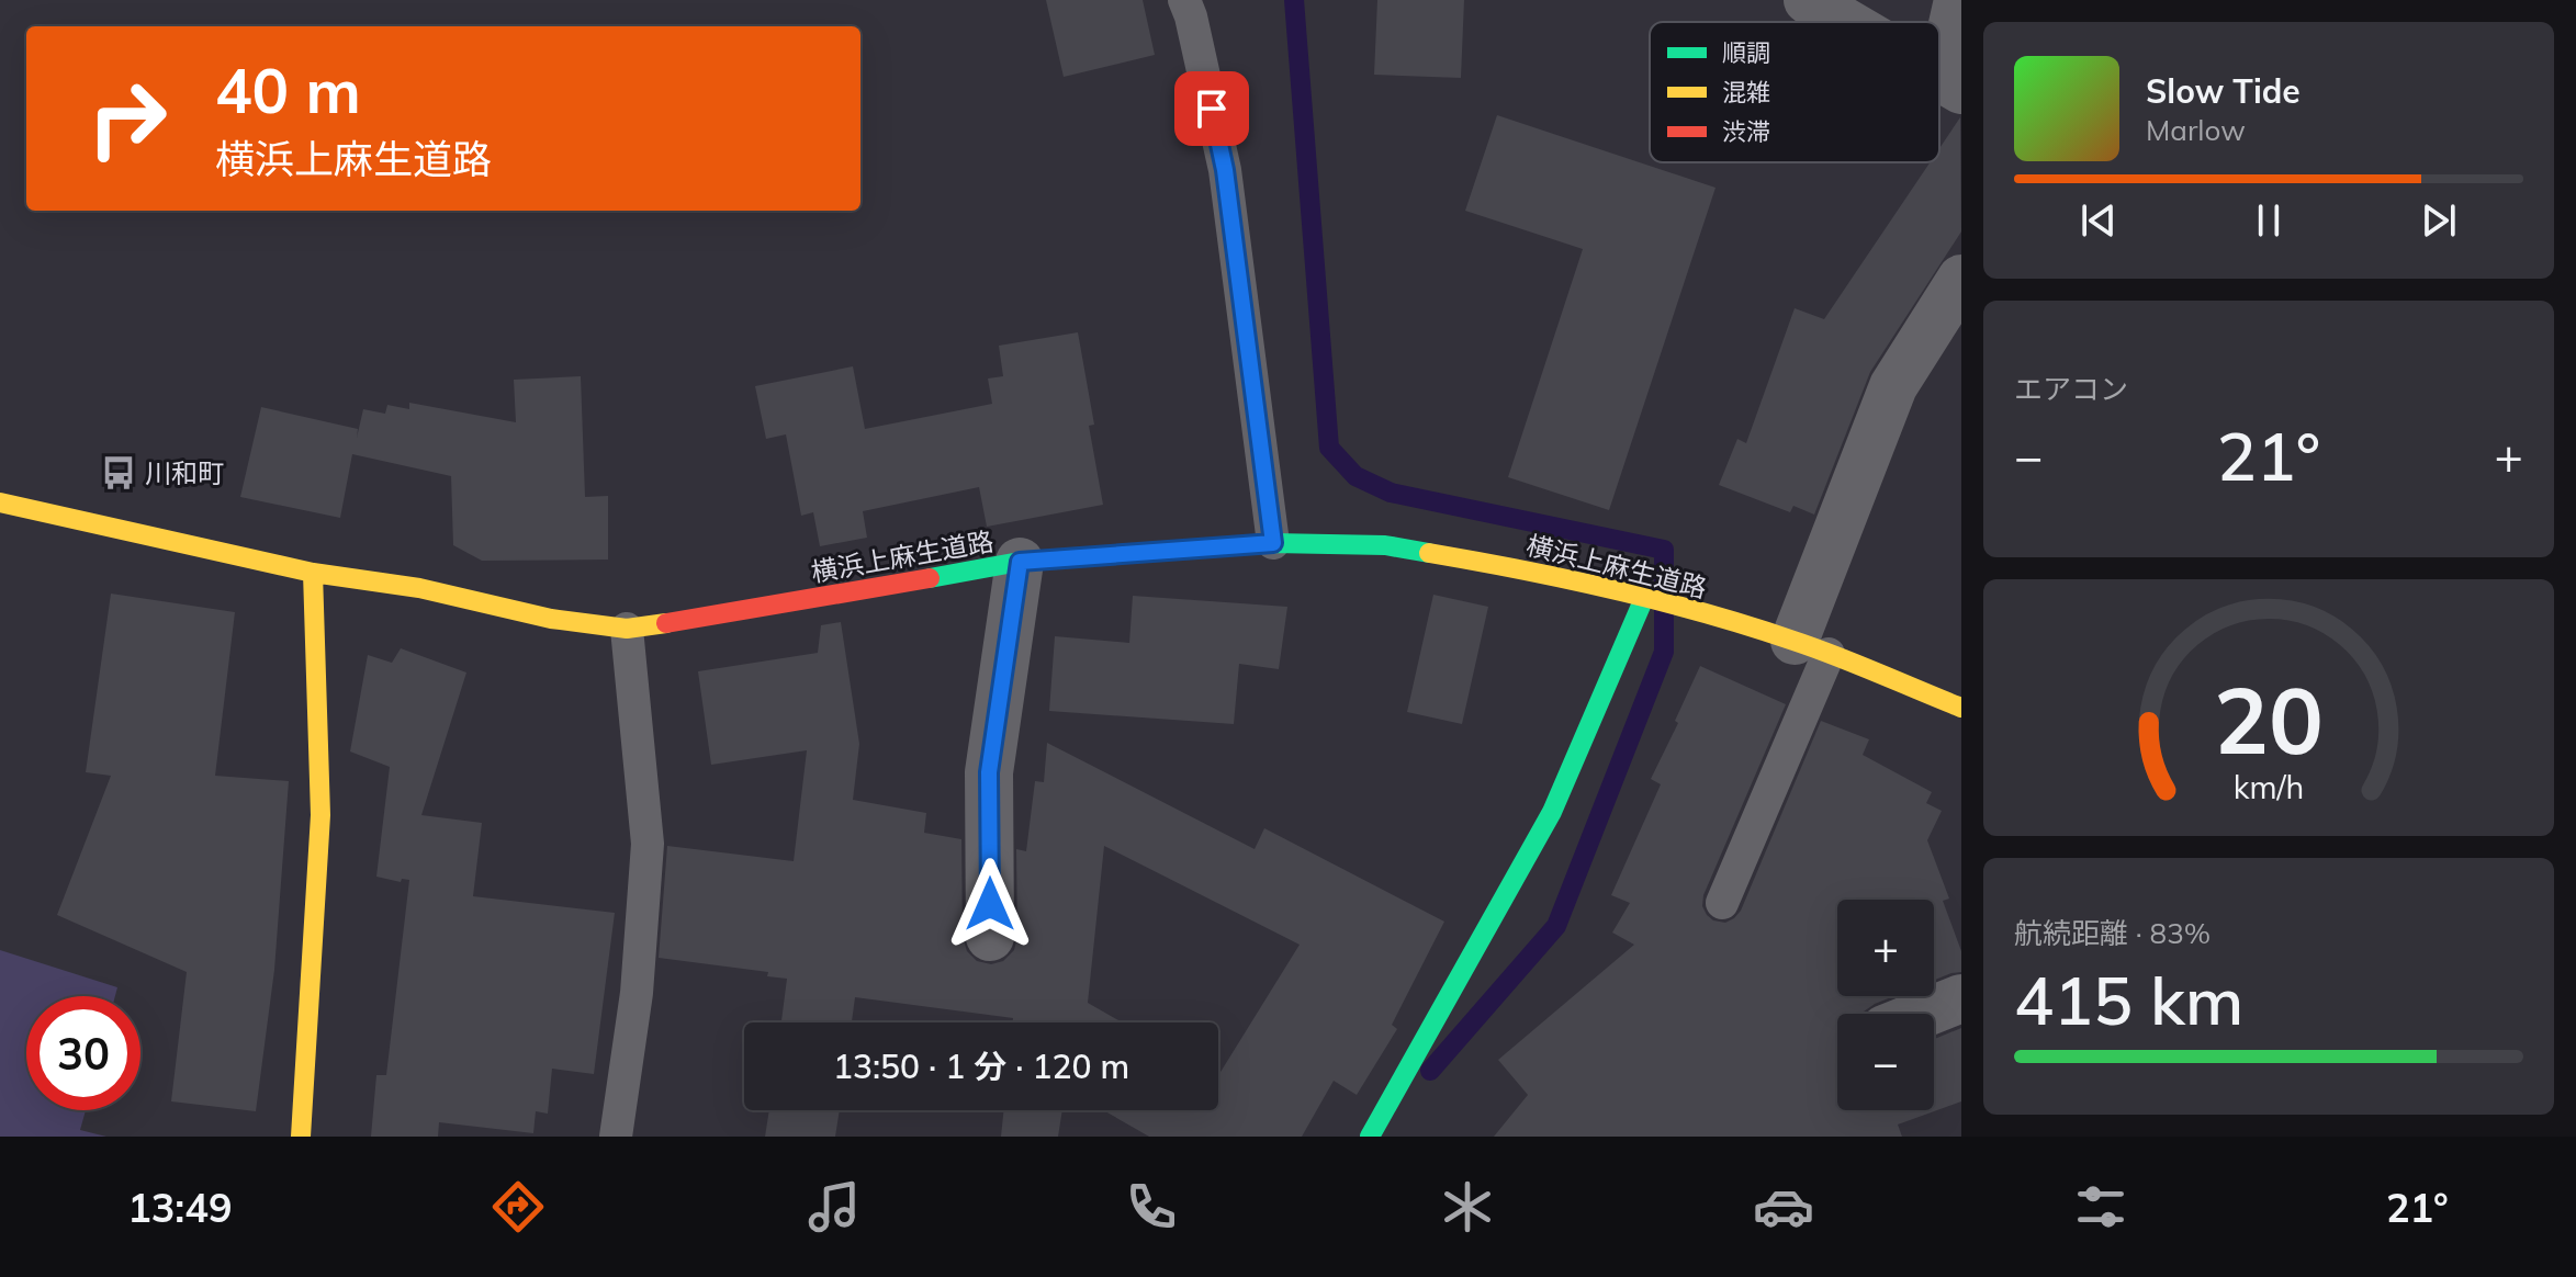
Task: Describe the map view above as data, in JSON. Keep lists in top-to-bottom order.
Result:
{
  "streets": {
    "main road": ["横浜上麻生道路"]
  },
  "places": {
    "bus stop": ["川和町"]
  },
  "legend": ["順調", "混雑", "渋滞"],
  "page": {
    "turn": ["40 m", "横浜上麻生道路"],
    "song": ["Slow Tide", "Marlow"],
    "tile": [
      "エアコン",
      ["航続距離 · 83%", "415 km"]
    ],
    "heat": ["−", "21°", "+"],
    "map_buttons": ["+", "−"],
    "limit": "30",
    "trip": "13:50 · 1 分 · 120 m",
    "tabs": ["13:49", "21°"],
    "gauge": ["20", "km/h"]
  }
}
